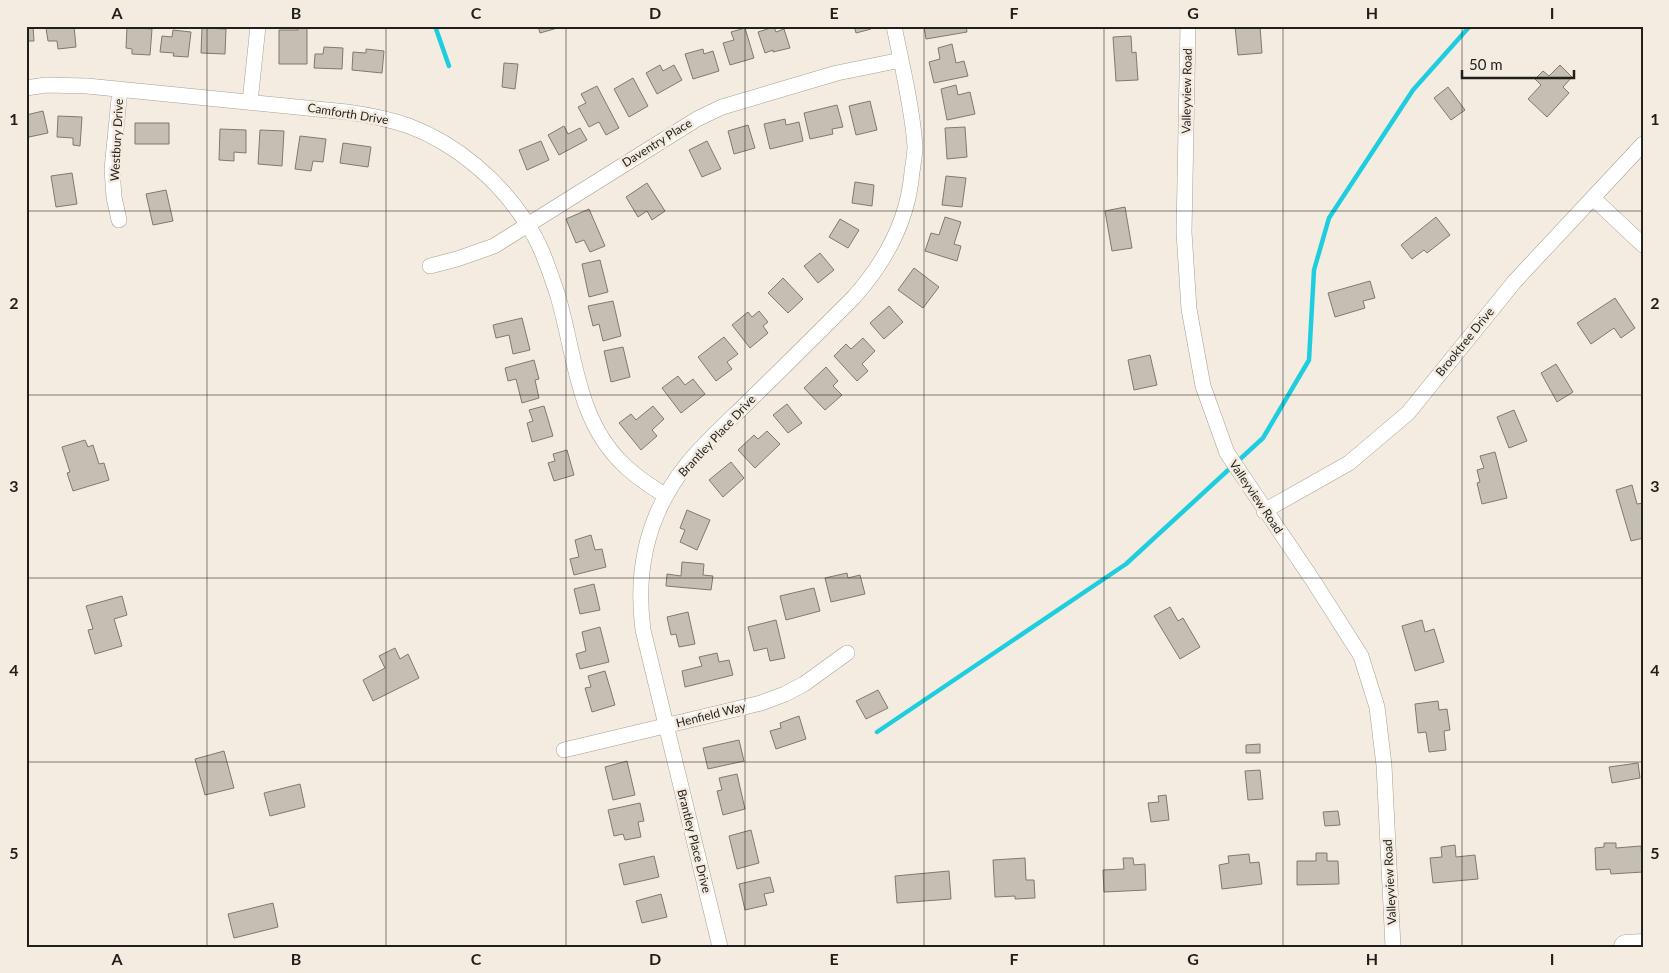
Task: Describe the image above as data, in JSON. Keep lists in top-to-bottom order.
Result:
{
  "streets": {
    "street": [
      "Valleyview Road",
      "Camforth Drive",
      "Westbury Drive",
      "Daventry Place",
      "Brooktree Drive",
      "Brantley Place Drive",
      "Henfield Way"
    ]
  },
  "crossings": [
    ["Valleyview Road", "Brooktree Drive"],
    ["Camforth Drive", "Westbury Drive"],
    ["Camforth Drive", "Daventry Place"],
    ["Camforth Drive", "Brantley Place Drive"],
    ["Daventry Place", "Brantley Place Drive"],
    ["Brantley Place Drive", "Henfield Way"]
  ],
  "scale_bar": "50 m",
  "grid": {
    "columns": [
      "A",
      "B",
      "C",
      "D",
      "E",
      "F",
      "G",
      "H",
      "I"
    ],
    "rows": [
      "1",
      "2",
      "3",
      "4",
      "5"
    ]
  }
}
